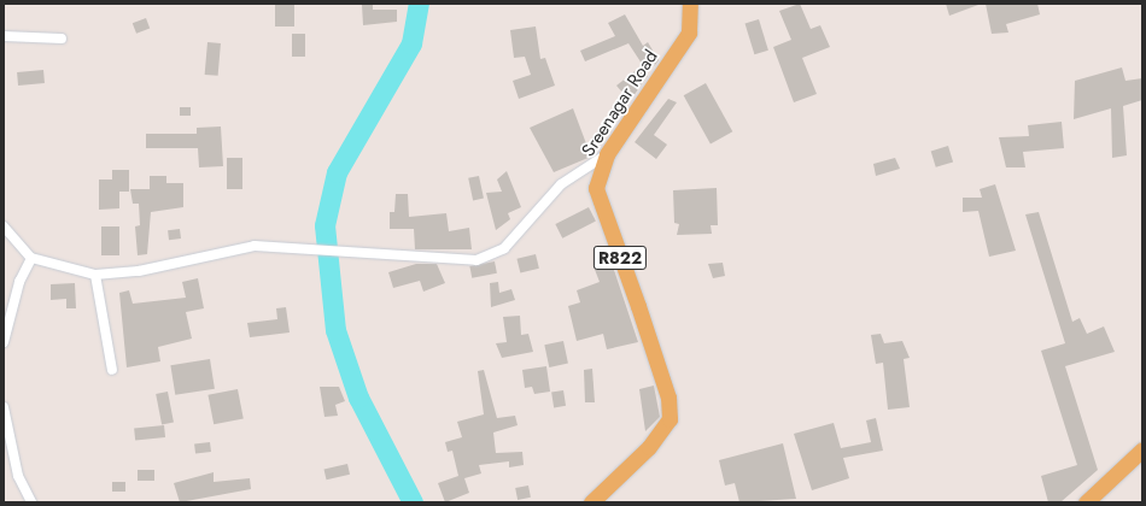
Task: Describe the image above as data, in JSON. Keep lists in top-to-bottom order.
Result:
{
  "streets": {
    "main road": ["Sreenagar Road", "R822"]
  }
}
